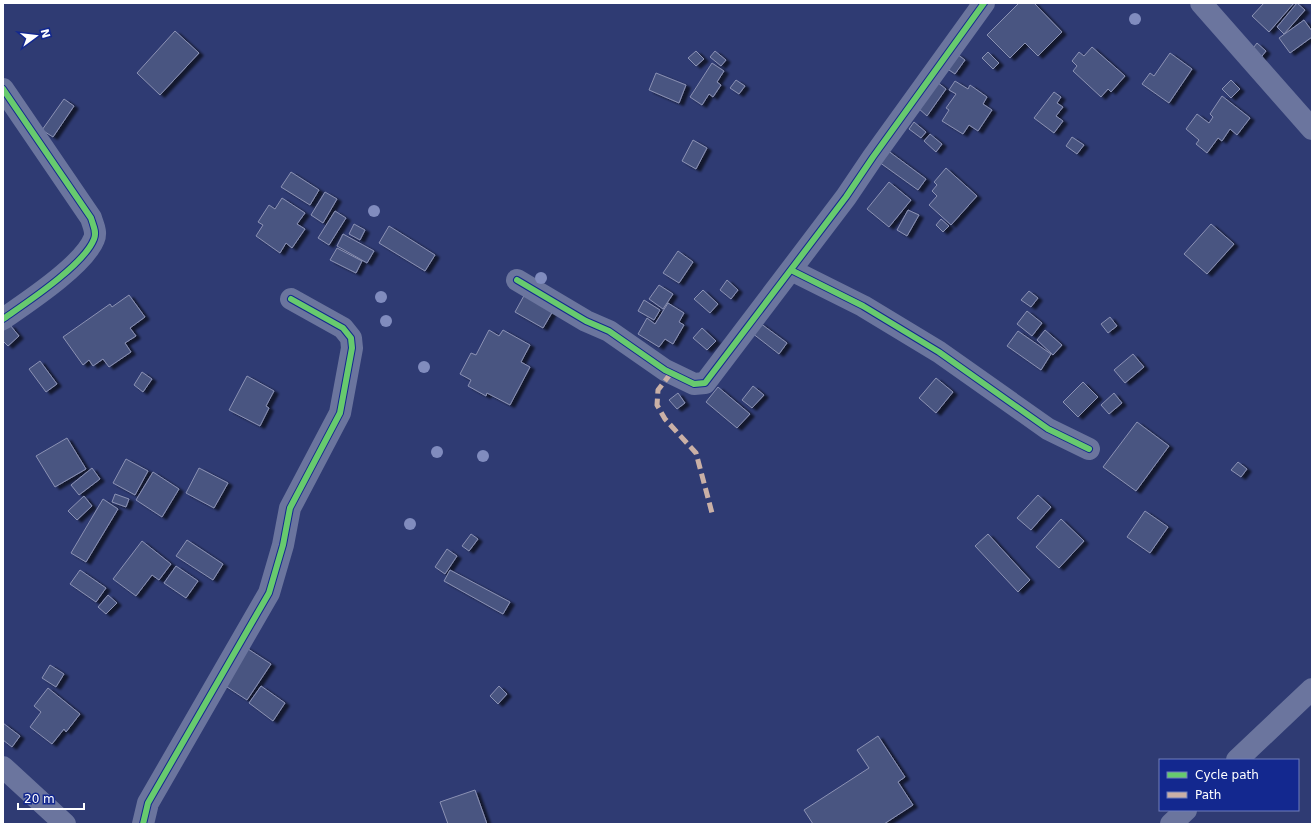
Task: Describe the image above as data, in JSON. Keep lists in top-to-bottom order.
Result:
{
  "legend": ["Cycle path", "Path"],
  "scale_bar": "20 m",
  "north": "right"
}
